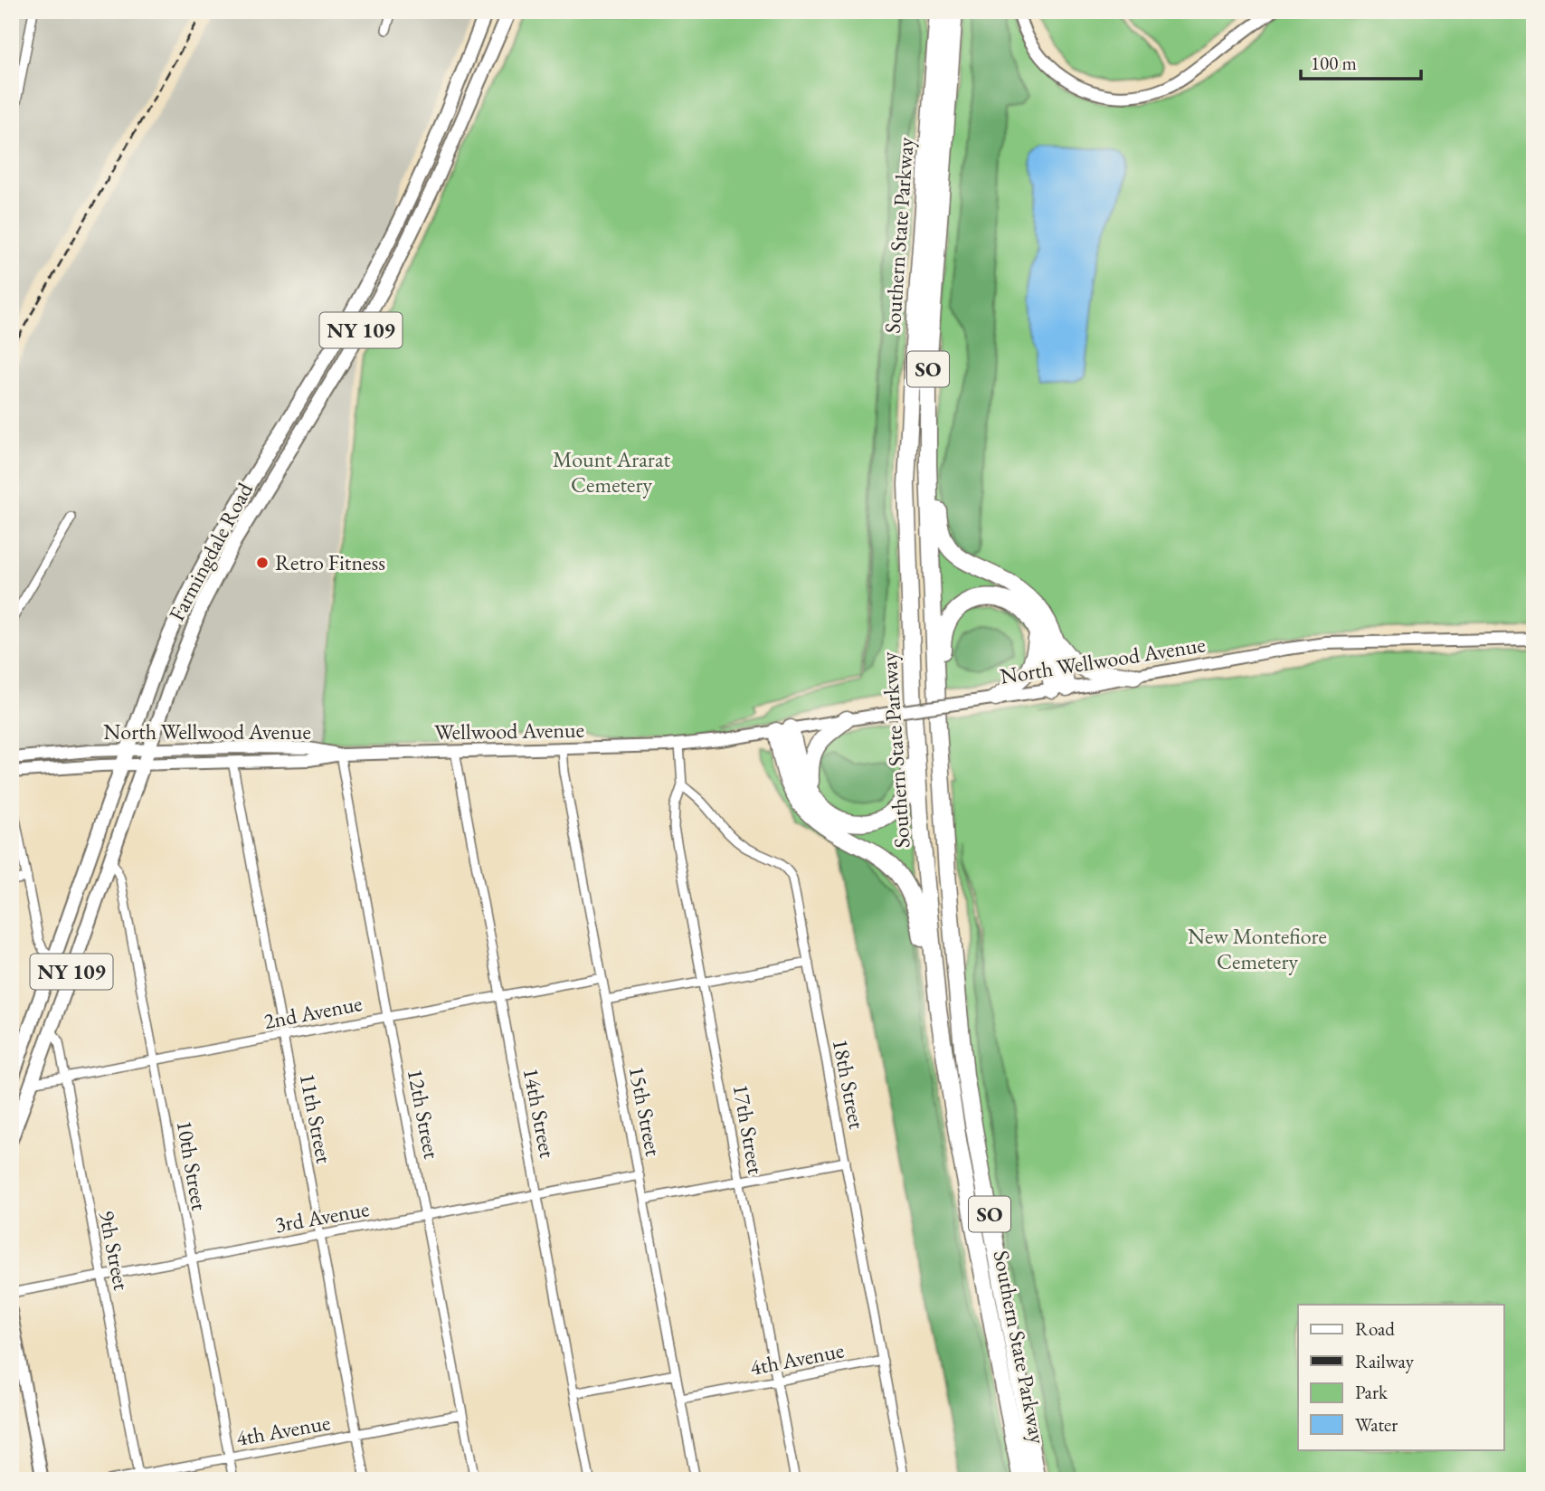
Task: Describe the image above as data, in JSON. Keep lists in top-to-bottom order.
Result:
{
  "streets": {
    "highway": ["Southern State Parkway", "SO"],
    "main road": [
      "NY 109",
      "Farmingdale Road",
      "North Wellwood Avenue",
      "Wellwood Avenue"
    ],
    "street": [
      "2nd Avenue",
      "18th Street",
      "15th Street",
      "14th Street",
      "12th Street",
      "11th Street",
      "17th Street",
      "10th Street",
      "3rd Avenue",
      "9th Street",
      "4th Avenue"
    ]
  },
  "crossings": [
    ["Farmingdale Road", "North Wellwood Avenue"],
    ["Farmingdale Road", "2nd Avenue"],
    ["Farmingdale Road", "10th Street"],
    ["Farmingdale Road", "9th Street"],
    ["North Wellwood Avenue", "Wellwood Avenue"],
    ["North Wellwood Avenue", "12th Street"],
    ["North Wellwood Avenue", "11th Street"],
    ["Wellwood Avenue", "15th Street"],
    ["Wellwood Avenue", "14th Street"],
    ["Wellwood Avenue", "12th Street"],
    ["2nd Avenue", "15th Street"],
    ["2nd Avenue", "14th Street"],
    ["2nd Avenue", "12th Street"],
    ["2nd Avenue", "11th Street"],
    ["2nd Avenue", "10th Street"],
    ["2nd Avenue", "9th Street"],
    ["18th Street", "17th Street"],
    ["18th Street", "4th Avenue"],
    ["15th Street", "3rd Avenue"],
    ["15th Street", "4th Avenue"],
    ["14th Street", "3rd Avenue"],
    ["12th Street", "3rd Avenue"],
    ["12th Street", "4th Avenue"],
    ["11th Street", "3rd Avenue"],
    ["11th Street", "4th Avenue"],
    ["17th Street", "4th Avenue"],
    ["10th Street", "3rd Avenue"],
    ["10th Street", "4th Avenue"],
    ["3rd Avenue", "9th Street"],
    ["9th Street", "4th Avenue"]
  ],
  "parks": ["Mount Ararat Cemetery", "New Montefiore Cemetery"],
  "places": ["Retro Fitness"],
  "legend": [
    "Road",
    "Railway",
    "Park",
    "Water"
  ],
  "scale_bar": "100 m"
}
